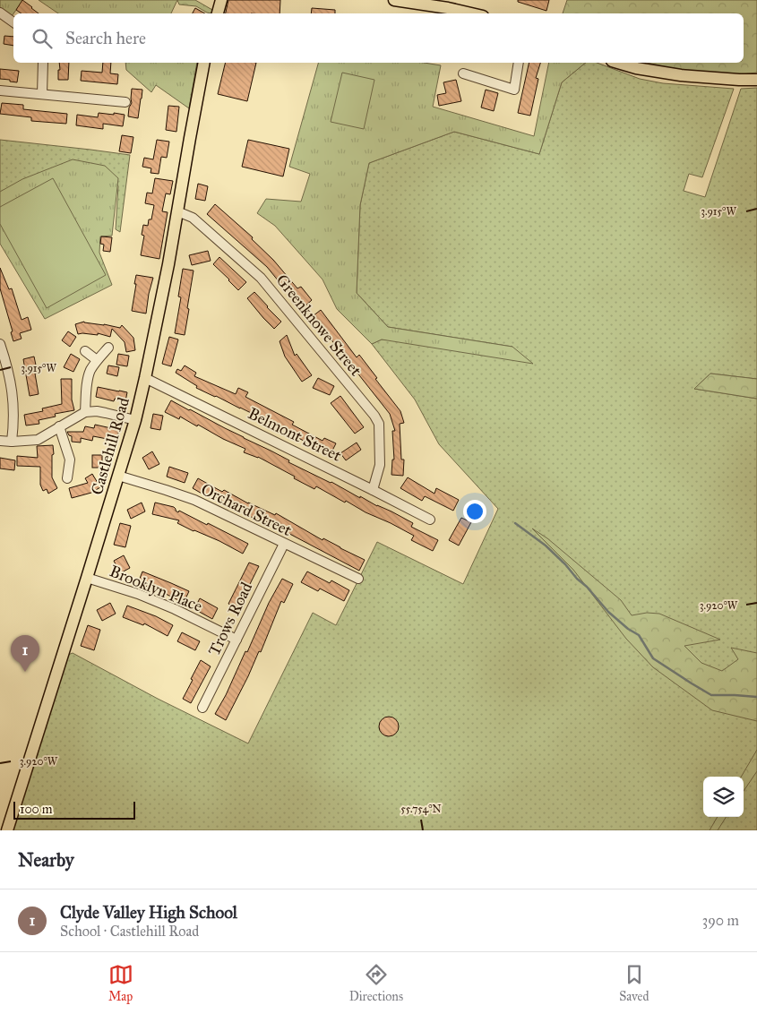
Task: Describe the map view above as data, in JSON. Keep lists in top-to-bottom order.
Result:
{
  "streets": {
    "main road": ["Castlehill Road"],
    "street": [
      "Greenknowe Street",
      "Belmont Street",
      "Orchard Street",
      "Brooklyn Place",
      "Trows Road"
    ]
  },
  "crossings": [
    ["Greenknowe Street", "Belmont Street"],
    ["Greenknowe Street", "Castlehill Road"],
    ["Belmont Street", "Castlehill Road"],
    ["Castlehill Road", "Orchard Street"],
    ["Castlehill Road", "Brooklyn Place"],
    ["Orchard Street", "Trows Road"],
    ["Brooklyn Place", "Trows Road"]
  ],
  "scale_bar": "100 m",
  "page": {
    "search": "Search here",
    "pins": "1",
    "scale": "100 m",
    "heading": "Nearby",
    "list": [
      {
        "mark": "1",
        "name": "Clyde Valley High School",
        "note": "School · Castlehill Road",
        "value": "390 m"
      }
    ],
    "nav": ["Map", "Directions", "Saved"]
  },
  "coordinates": ["3.915°W", "3.920°W", "55.754°N"]
}
